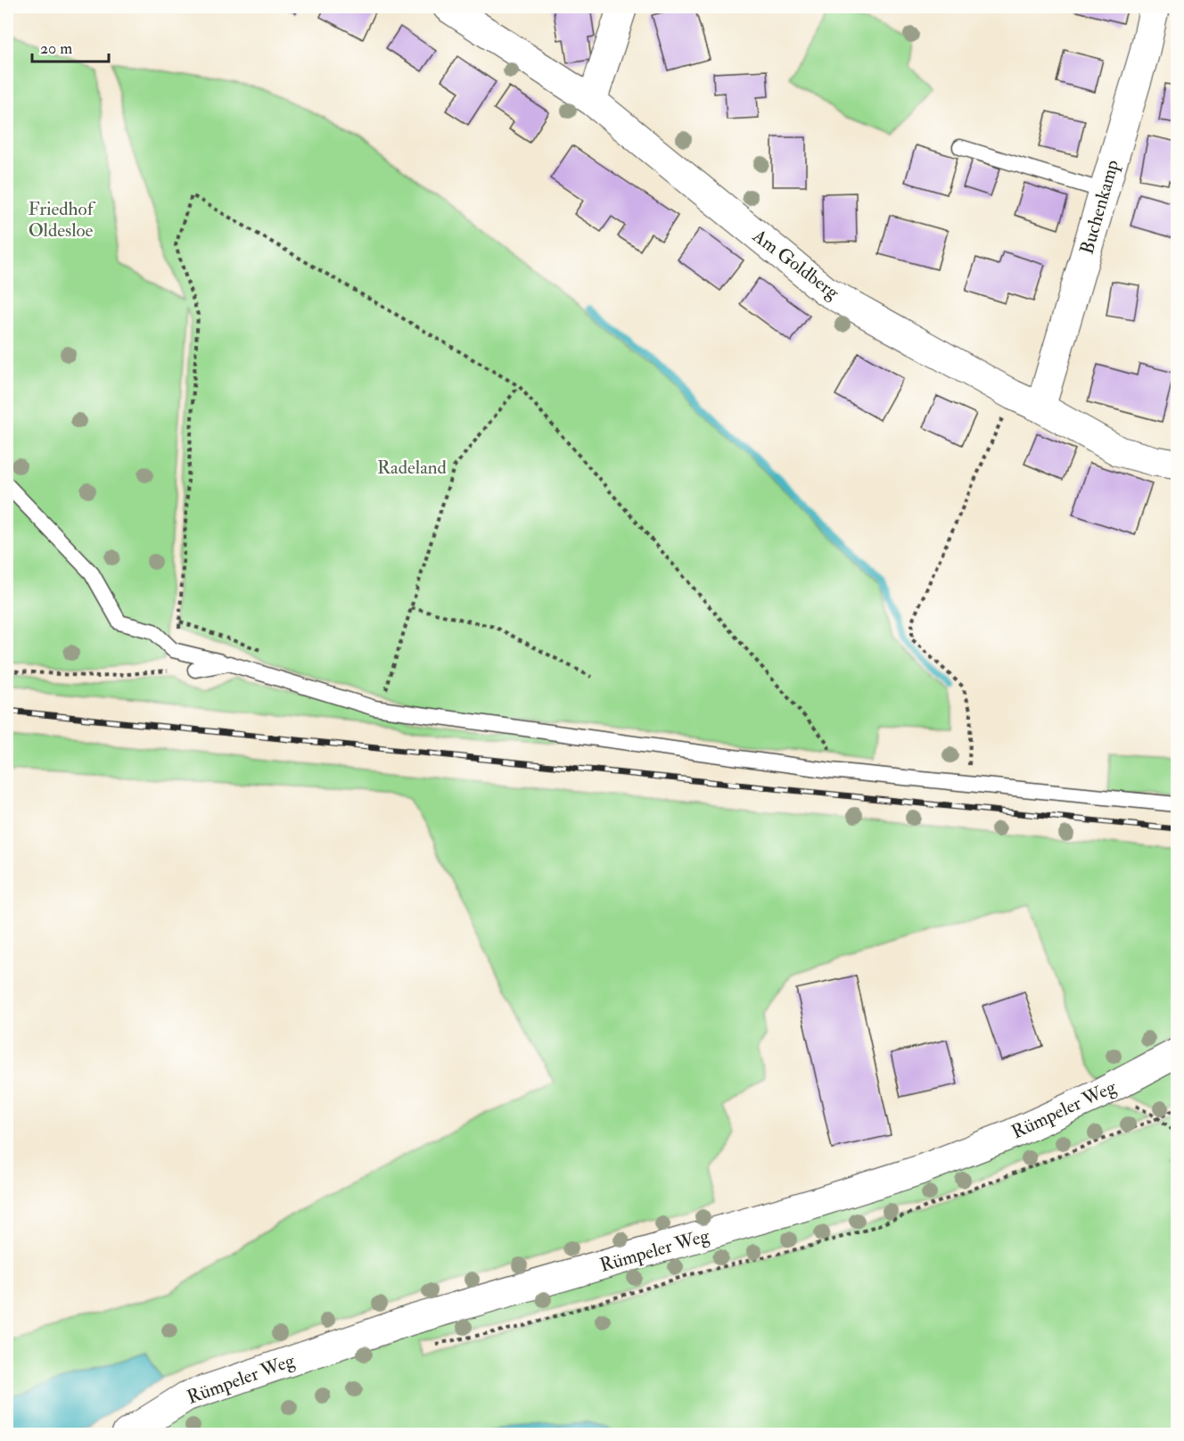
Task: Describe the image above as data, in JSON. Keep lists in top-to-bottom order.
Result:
{
  "streets": {
    "street": ["Buchenkamp", "Am Goldberg", "Rümpeler Weg"]
  },
  "crossings": [
    ["Buchenkamp", "Am Goldberg"]
  ],
  "parks": ["Friedhof Oldesloe", "Radeland"],
  "scale_bar": "20 m"
}
